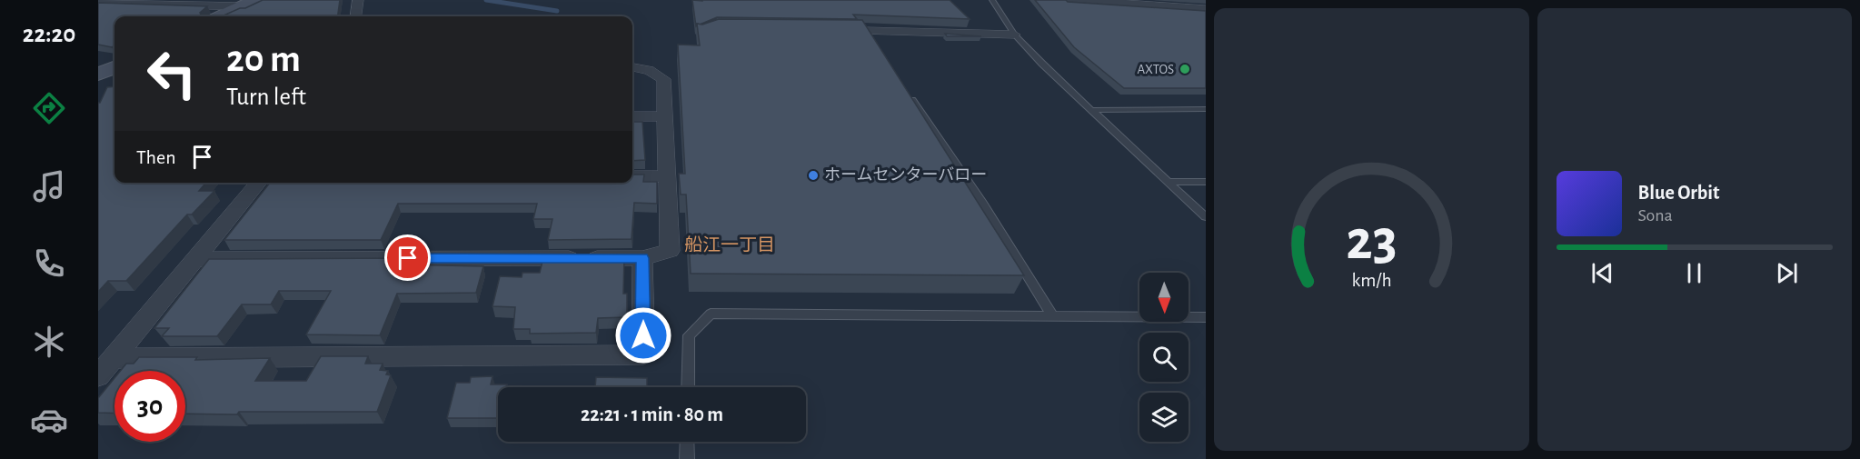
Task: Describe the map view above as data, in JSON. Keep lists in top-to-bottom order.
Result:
{
  "districts": ["船江一丁目"],
  "places": ["AXTOS", "ホームセンターバロー"],
  "north": "bottom",
  "page": {
    "tabs": "22:20",
    "turn": ["20 m", "Turn left"],
    "then": "Then",
    "song": ["Blue Orbit", "Sona"],
    "limit": "30",
    "trip": "22:21 · 1 min · 80 m",
    "gauge": ["23", "km/h"]
  }
}
